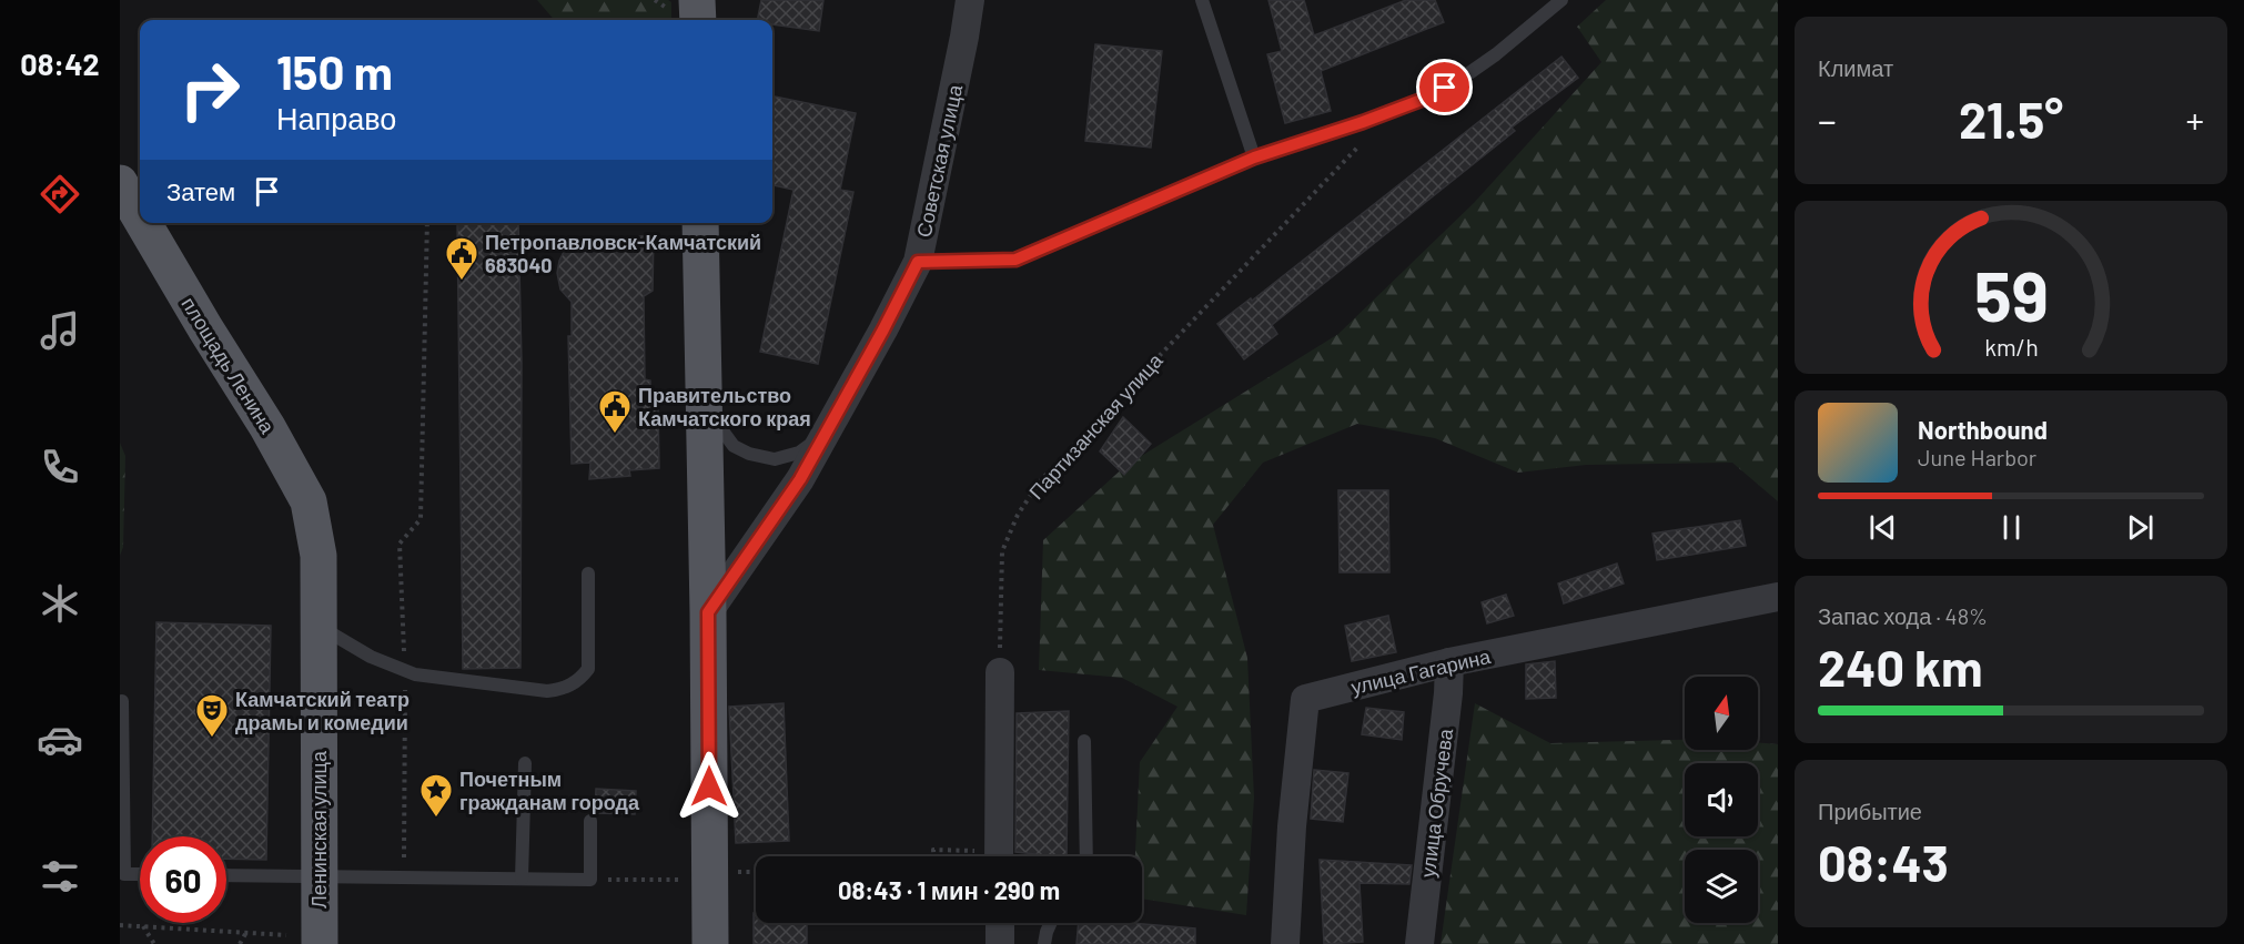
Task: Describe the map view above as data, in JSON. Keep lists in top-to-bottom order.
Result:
{
  "streets": {
    "main road": ["площадь Ленина", "Ленинская улица"],
    "street": ["Советская улица", "улица Гагарина", "улица Обручева"],
    "path": ["Партизанская улица"]
  },
  "crossings": [
    ["площадь Ленина", "Ленинская улица"],
    ["улица Гагарина", "улица Обручева"]
  ],
  "places": {
    "public building": ["Петропавловск-Камчатский 683040", "Правительство Камчатского края"],
    "theatre": ["Камчатский театр драмы и комедии"],
    "place": ["Почетным гражданам города"]
  },
  "north": "top",
  "page": {
    "tabs": "08:42",
    "tile": [
      "Климат",
      ["Запас хода · 48%", "240 km"],
      ["Прибытие", "08:43"]
    ],
    "turn": ["150 m", "Направо"],
    "heat": ["−", "21.5°", "+"],
    "then": "Затем",
    "song": ["Northbound", "June Harbor"],
    "limit": "60",
    "trip": "08:43 · 1 мин · 290 m",
    "gauge": ["59", "km/h"]
  }
}
